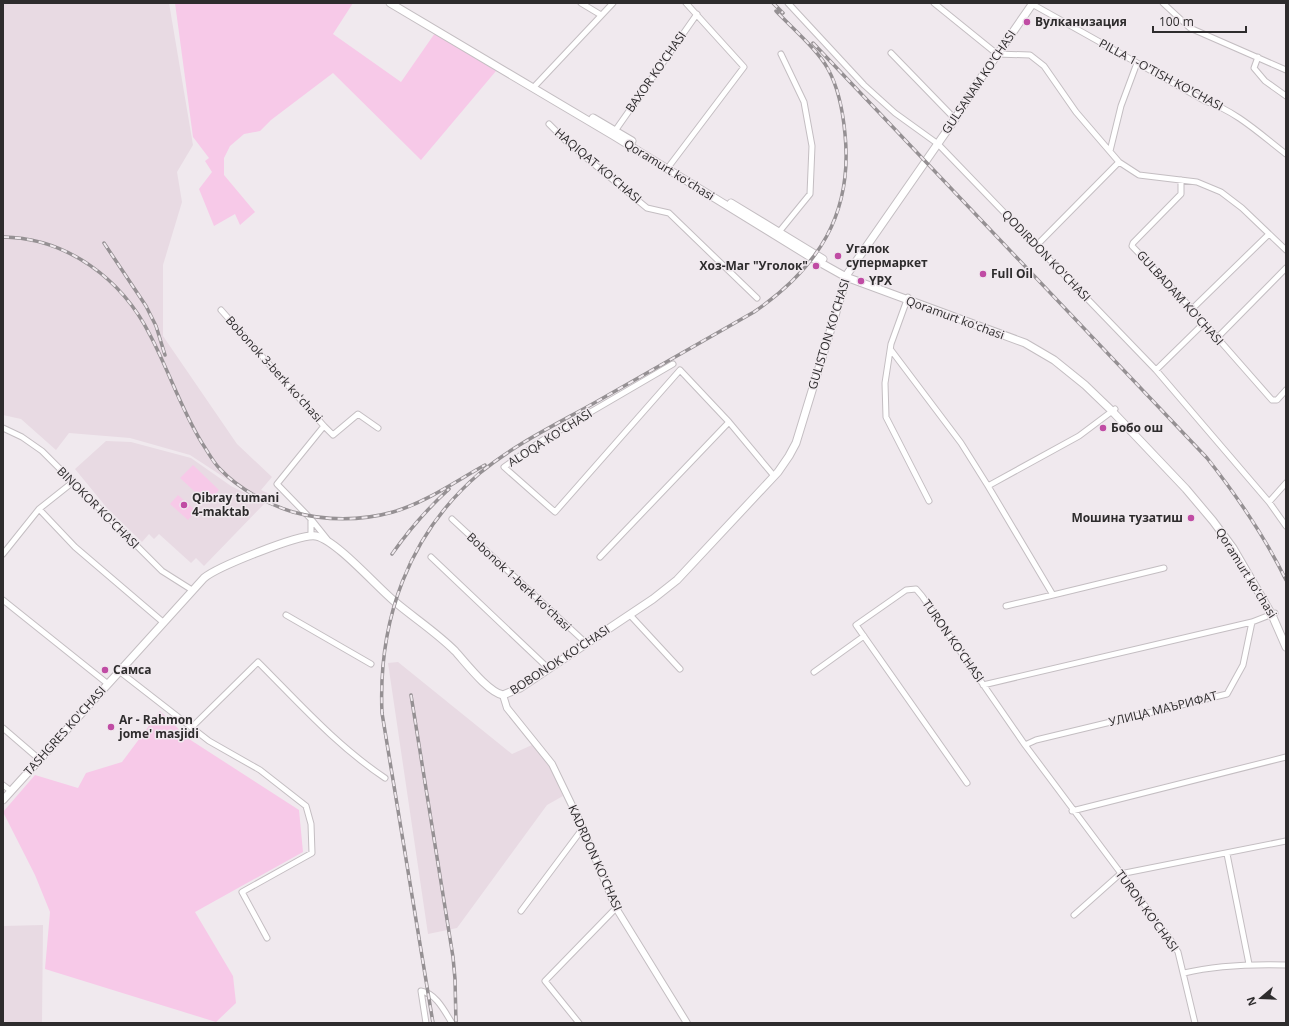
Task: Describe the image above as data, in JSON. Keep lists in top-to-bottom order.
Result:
{
  "streets": {
    "main road": [
      "GULSANAM KO'CHASI",
      "Qoramurt koʻchasi",
      "GULISTON KO'CHASI",
      "BOBONOK KO'CHASI",
      "TASHGRES KO'CHASI"
    ],
    "street": [
      "BAXOR KO'CHASI",
      "PILLA 1-O'TISH KO'CHASI",
      "HAQIQAT KO'CHASI",
      "QODIRDON KO'CHASI",
      "GULBADAM KO'CHASI",
      "Bobonok 3-berk koʻchasi",
      "ALOQA KO'CHASI",
      "BINOKOR KO'CHASI",
      "Bobonok 1-berk koʻchasi",
      "TURON KO'CHASI",
      "УЛИЦА МАЪРИФАТ",
      "KADRDON KO'CHASI"
    ]
  },
  "crossings": [
    ["BAXOR KO'CHASI", "Qoramurt koʻchasi"],
    ["PILLA 1-O'TISH KO'CHASI", "GULSANAM KO'CHASI"],
    ["GULSANAM KO'CHASI", "QODIRDON KO'CHASI"],
    ["GULSANAM KO'CHASI", "GULISTON KO'CHASI"],
    ["Qoramurt koʻchasi", "GULISTON KO'CHASI"],
    ["GULISTON KO'CHASI", "BOBONOK KO'CHASI"],
    ["Bobonok 3-berk koʻchasi", "BOBONOK KO'CHASI"],
    ["BINOKOR KO'CHASI", "TASHGRES KO'CHASI"],
    ["Bobonok 1-berk koʻchasi", "BOBONOK KO'CHASI"],
    ["TURON KO'CHASI", "УЛИЦА МАЪРИФАТ"],
    ["BOBONOK KO'CHASI", "KADRDON KO'CHASI"]
  ],
  "places": [
    "Вулканизация",
    "Угалок супермаркет",
    "Хоз-Маг \"Уголок\"",
    "Full Oil",
    "YPX",
    "Бобо ош",
    "Qibray tumani 4-maktab",
    "Мошина тузатиш",
    "Самса",
    "Ar - Rahmon jome' masjidi"
  ],
  "scale_bar": "100 m",
  "north": "left"
}
